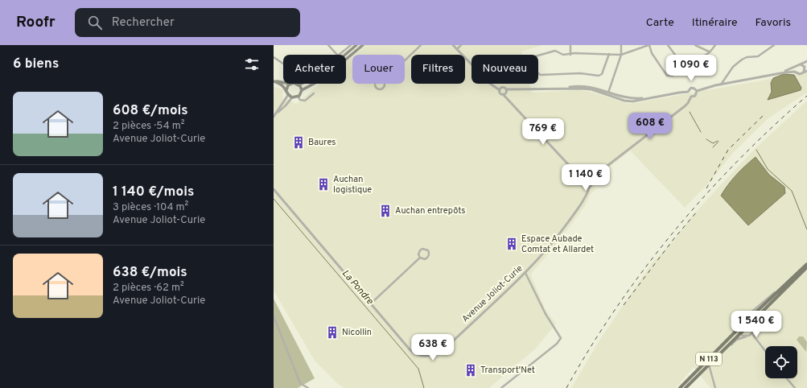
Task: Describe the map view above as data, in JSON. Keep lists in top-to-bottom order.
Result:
{
  "streets": {
    "main road": ["N 113"],
    "street": ["Avenue Joliot-Curie"]
  },
  "water": ["La Pondre"],
  "places": {
    "building": [
      "Baures",
      "Auchan logistique",
      "Auchan entrepôts",
      "Espace Aubade Comtat et Allardet",
      "Nicollin",
      "Transport'Net"
    ]
  },
  "page": {
    "header": "Roofr",
    "search": "Rechercher",
    "nav": ["Carte", "Itinéraire", "Favoris"],
    "heading": "6 biens",
    "price": [
      "1 090 €",
      "608 €",
      "769 €",
      "1 140 €",
      "1 540 €",
      "638 €"
    ],
    "chip": [
      "Acheter",
      "Louer",
      "Filtres",
      "Nouveau"
    ],
    "list": [
      {
        "name": "608 €/mois",
        "note": "2 pièces · 54 m² · Avenue Joliot-Curie"
      },
      {
        "name": "1 140 €/mois",
        "note": "3 pièces · 104 m² · Avenue Joliot-Curie"
      },
      {
        "name": "638 €/mois",
        "note": "2 pièces · 62 m² · Avenue Joliot-Curie"
      }
    ]
  }
}
